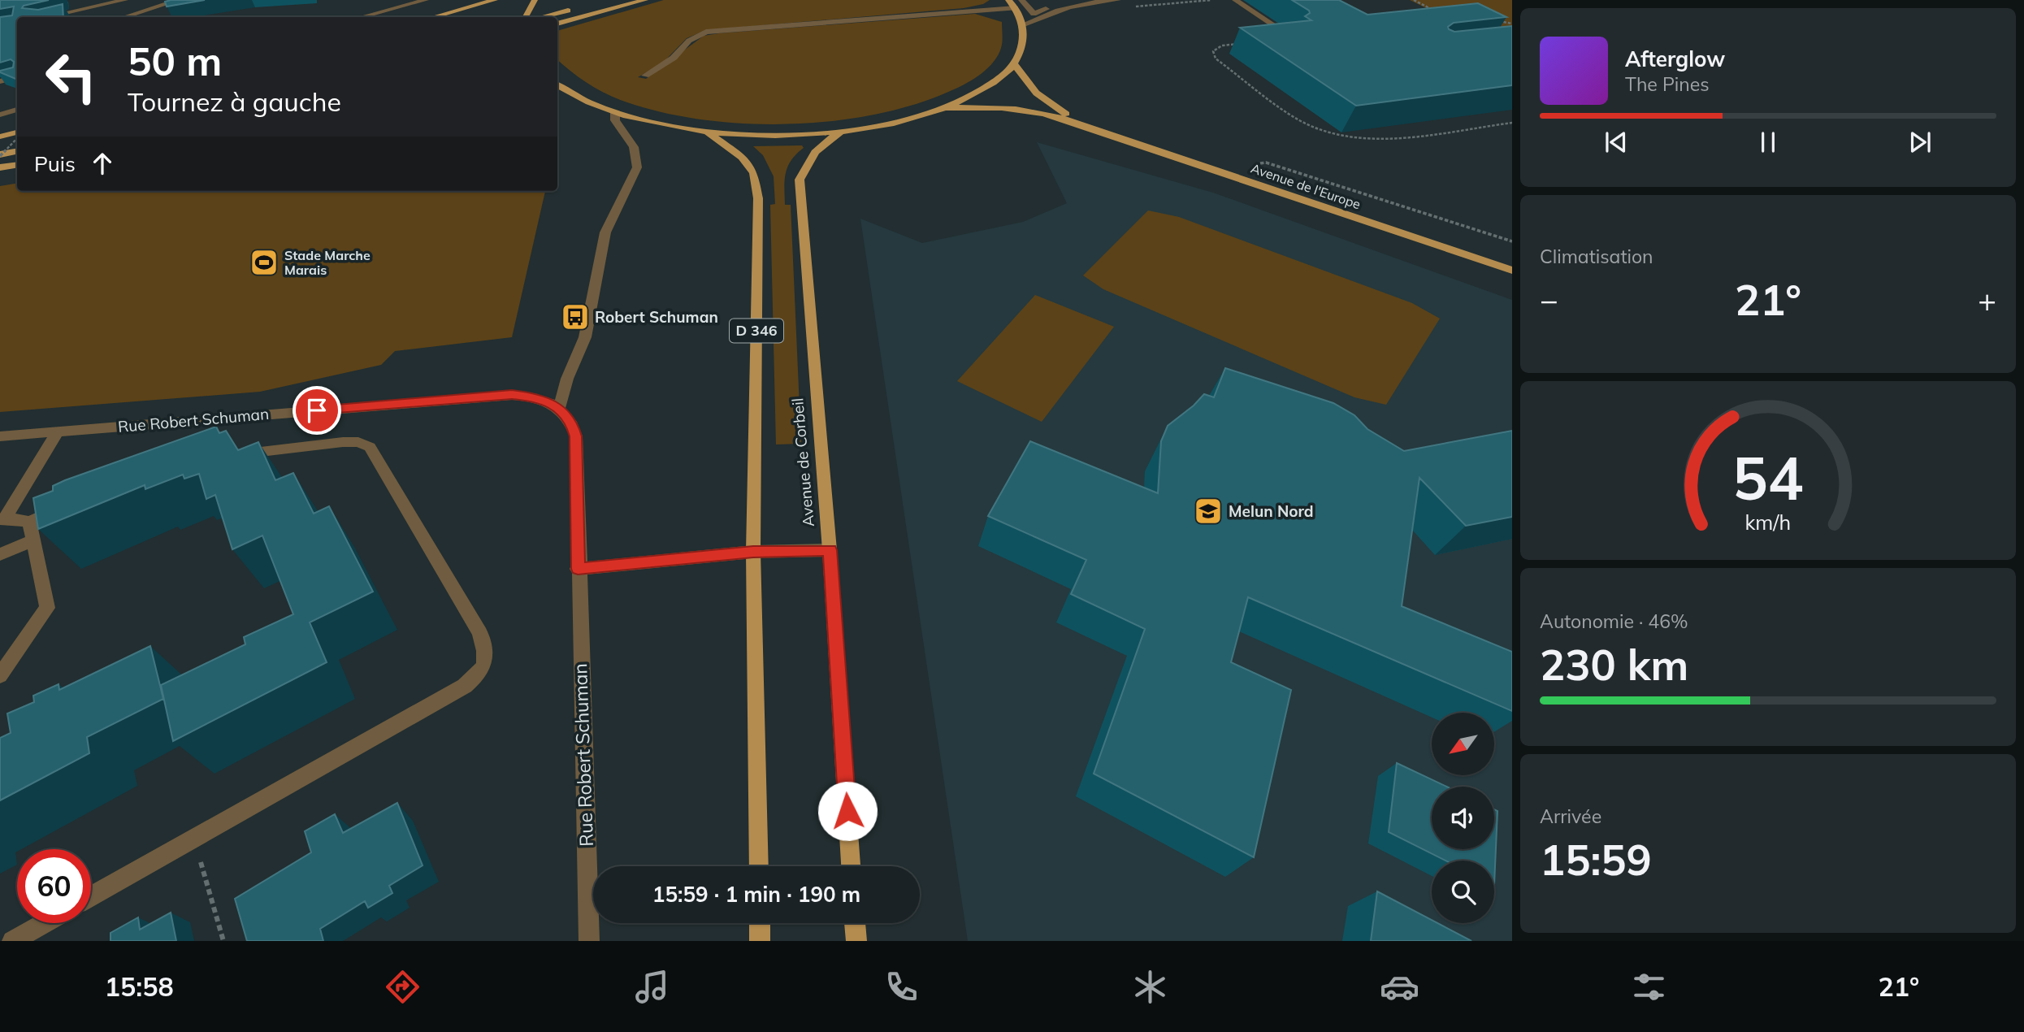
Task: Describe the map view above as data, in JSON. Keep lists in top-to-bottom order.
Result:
{
  "streets": {
    "main road": ["Avenue de l'Europe", "D 346", "Avenue de Corbeil"],
    "street": ["Rue Robert Schuman"]
  },
  "places": {
    "sports": ["Stade Marche Marais"],
    "bus stop": ["Robert Schuman"],
    "school or university": ["Melun Nord"]
  },
  "north": "bottom left",
  "page": {
    "turn": ["50 m", "Tournez à gauche"],
    "song": ["Afterglow", "The Pines"],
    "then": "Puis",
    "tile": [
      "Climatisation",
      ["Autonomie · 46%", "230 km"],
      ["Arrivée", "15:59"]
    ],
    "heat": ["−", "21°", "+"],
    "limit": "60",
    "trip": "15:59 · 1 min · 190 m",
    "tabs": ["15:58", "21°"],
    "gauge": ["54", "km/h"]
  }
}
